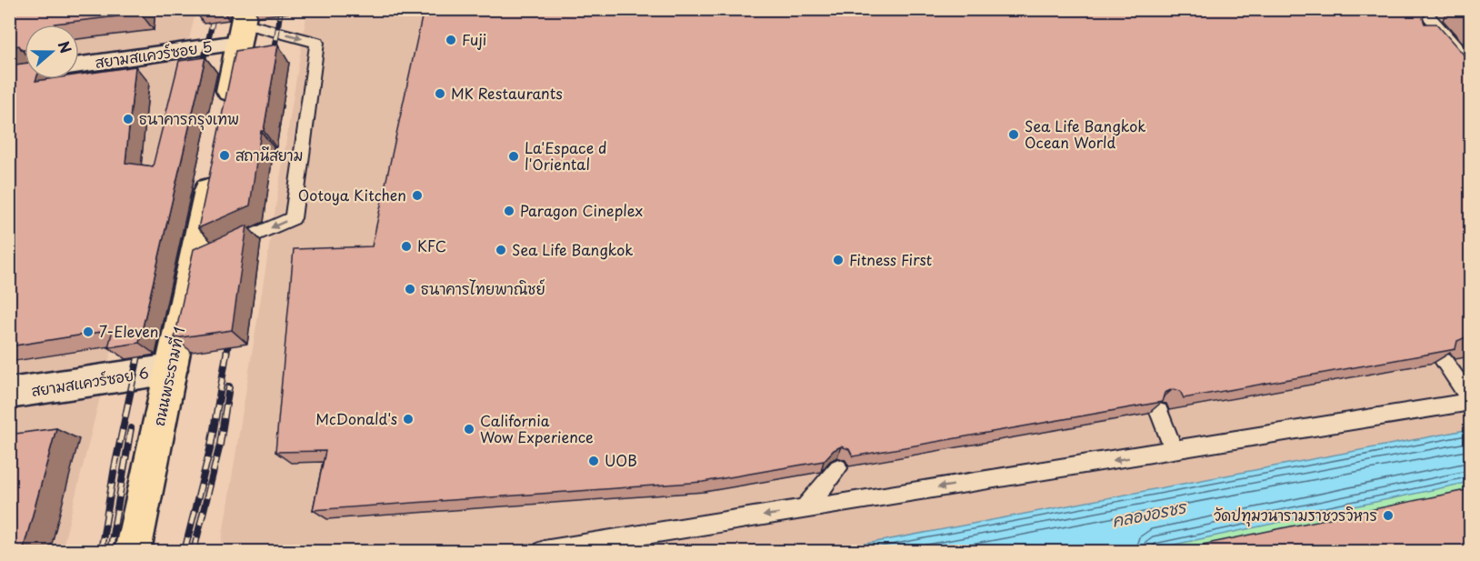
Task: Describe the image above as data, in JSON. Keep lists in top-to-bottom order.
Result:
{
  "streets": {
    "main road": ["ถนนพระรามที่ 1"],
    "street": ["สยามสแควร์ซอย 5", "สยามสแควร์ซอย 6"]
  },
  "crossings": [
    ["ถนนพระรามที่ 1", "สยามสแควร์ซอย 6"]
  ],
  "water": ["คลองอรชร"],
  "places": [
    "Fuji",
    "MK Restaurants",
    "ธนาคารกรุงเทพ",
    "Sea Life Bangkok Ocean World",
    "สถานีสยาม",
    "La'Espace d l'Oriental",
    "Ootoya Kitchen",
    "Paragon Cineplex",
    "KFC",
    "Sea Life Bangkok",
    "Fitness First",
    "ธนาคารไทยพาณิชย์",
    "7-Eleven",
    "McDonald's",
    "California Wow Experience",
    "UOB",
    "วัดปทุมวนารามราชวรวิหาร"
  ],
  "north": "right"
}
